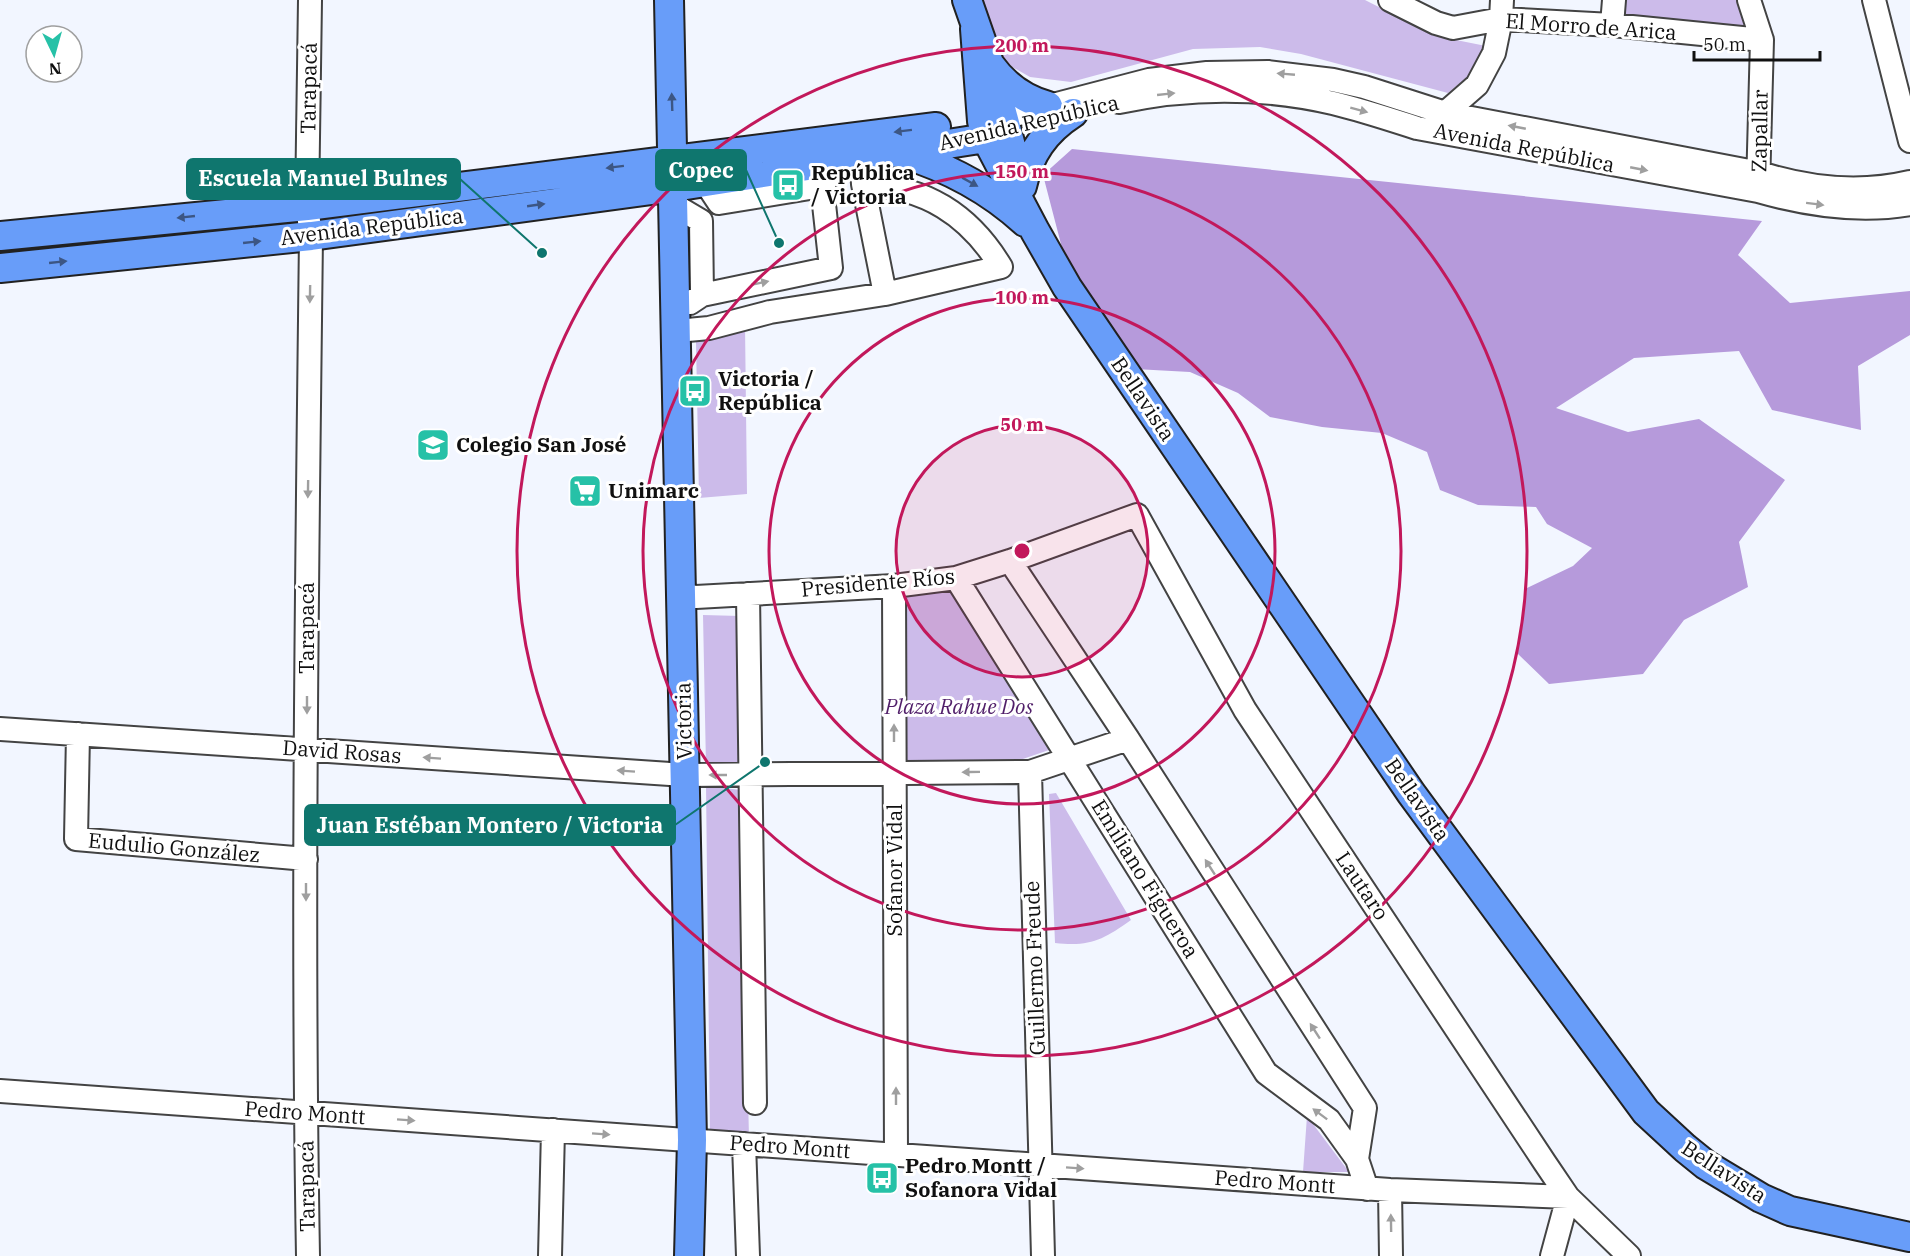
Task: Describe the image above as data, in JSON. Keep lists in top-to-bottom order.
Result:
{
  "streets": {
    "main road": ["Avenida República", "Bellavista", "Victoria"],
    "street": [
      "El Morro de Arica",
      "Tarapacá",
      "Zapallar",
      "Presidente Ríos",
      "David Rosas",
      "Eudulio González",
      "Sofanor Vidal",
      "Emiliano Figueroa",
      "Lautaro",
      "Guillermo Freude",
      "Pedro Montt"
    ]
  },
  "crossings": [
    ["El Morro de Arica", "Zapallar"],
    ["Tarapacá", "Avenida República"],
    ["Tarapacá", "David Rosas"],
    ["Tarapacá", "Eudulio González"],
    ["Tarapacá", "Pedro Montt"],
    ["Avenida República", "Zapallar"],
    ["Avenida República", "Bellavista"],
    ["Avenida República", "Victoria"],
    ["Presidente Ríos", "Victoria"],
    ["Presidente Ríos", "Sofanor Vidal"],
    ["Presidente Ríos", "Emiliano Figueroa"],
    ["Presidente Ríos", "Lautaro"],
    ["Victoria", "David Rosas"],
    ["Victoria", "Pedro Montt"],
    ["David Rosas", "Eudulio González"],
    ["David Rosas", "Sofanor Vidal"],
    ["David Rosas", "Emiliano Figueroa"],
    ["David Rosas", "Guillermo Freude"],
    ["Sofanor Vidal", "Pedro Montt"],
    ["Emiliano Figueroa", "Pedro Montt"],
    ["Lautaro", "Pedro Montt"],
    ["Guillermo Freude", "Pedro Montt"]
  ],
  "one_way": [
    "Tarapacá",
    "David Rosas",
    "Emiliano Figueroa",
    "Pedro Montt"
  ],
  "parks": ["Plaza Rahue Dos"],
  "places": {
    "bus stop": ["República / Victoria", "Victoria / República", "Pedro Montt / Sofanora Vidal"],
    "other": ["Copec", "Escuela Manuel Bulnes", "Juan Estéban Montero / Victoria"],
    "school or university": ["Colegio San José"],
    "supermarket": ["Unimarc"]
  },
  "scale_bar": "50 m",
  "north": "bottom",
  "rings": [
    "200 m",
    "150 m",
    "100 m",
    "50 m"
  ]
}
